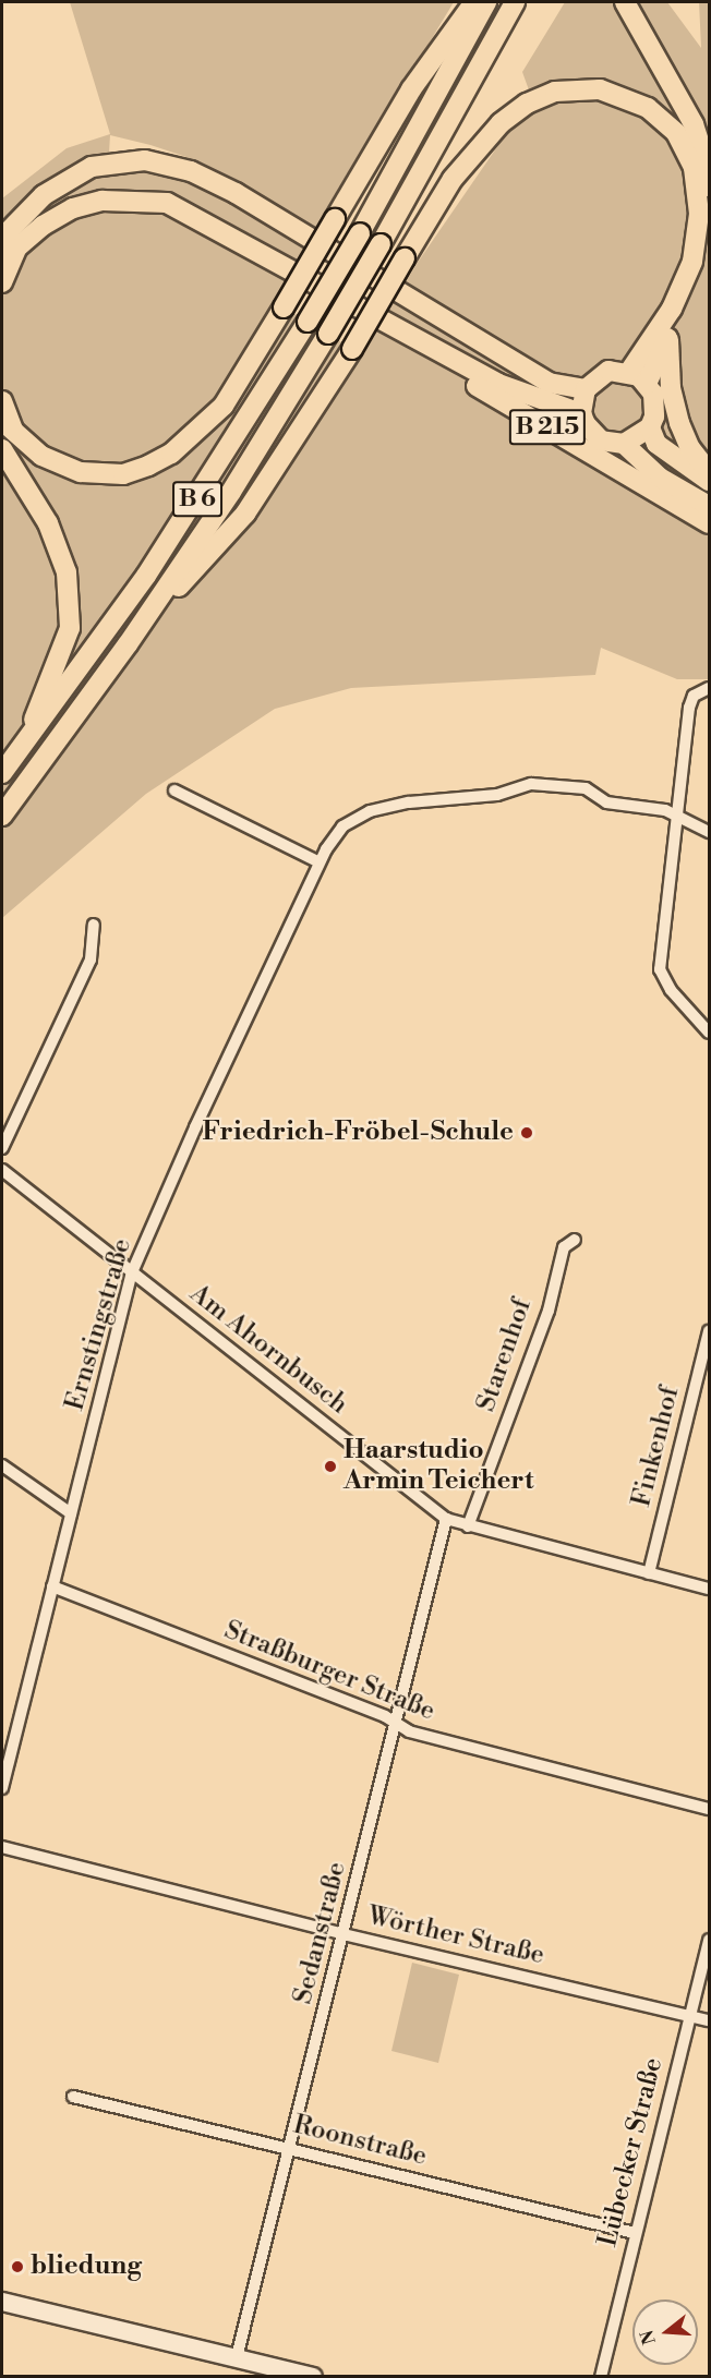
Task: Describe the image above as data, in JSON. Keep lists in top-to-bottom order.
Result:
{
  "streets": {
    "main road": ["B 215", "B 6"],
    "street": [
      "Ernstingstraße",
      "Am Ahornbusch",
      "Starenhof",
      "Finkenhof",
      "Straßburger Straße",
      "Sedanstraße",
      "Wörther Straße",
      "Roonstraße",
      "Lübecker Straße"
    ]
  },
  "crossings": [
    ["Ernstingstraße", "Am Ahornbusch"],
    ["Ernstingstraße", "Straßburger Straße"],
    ["Am Ahornbusch", "Starenhof"],
    ["Am Ahornbusch", "Finkenhof"],
    ["Am Ahornbusch", "Sedanstraße"],
    ["Straßburger Straße", "Sedanstraße"],
    ["Sedanstraße", "Wörther Straße"],
    ["Sedanstraße", "Roonstraße"],
    ["Wörther Straße", "Lübecker Straße"],
    ["Roonstraße", "Lübecker Straße"]
  ],
  "places": ["Friedrich-Fröbel-Schule", "Haarstudio Armin Teichert", "bliedung"],
  "north": "left"
}
